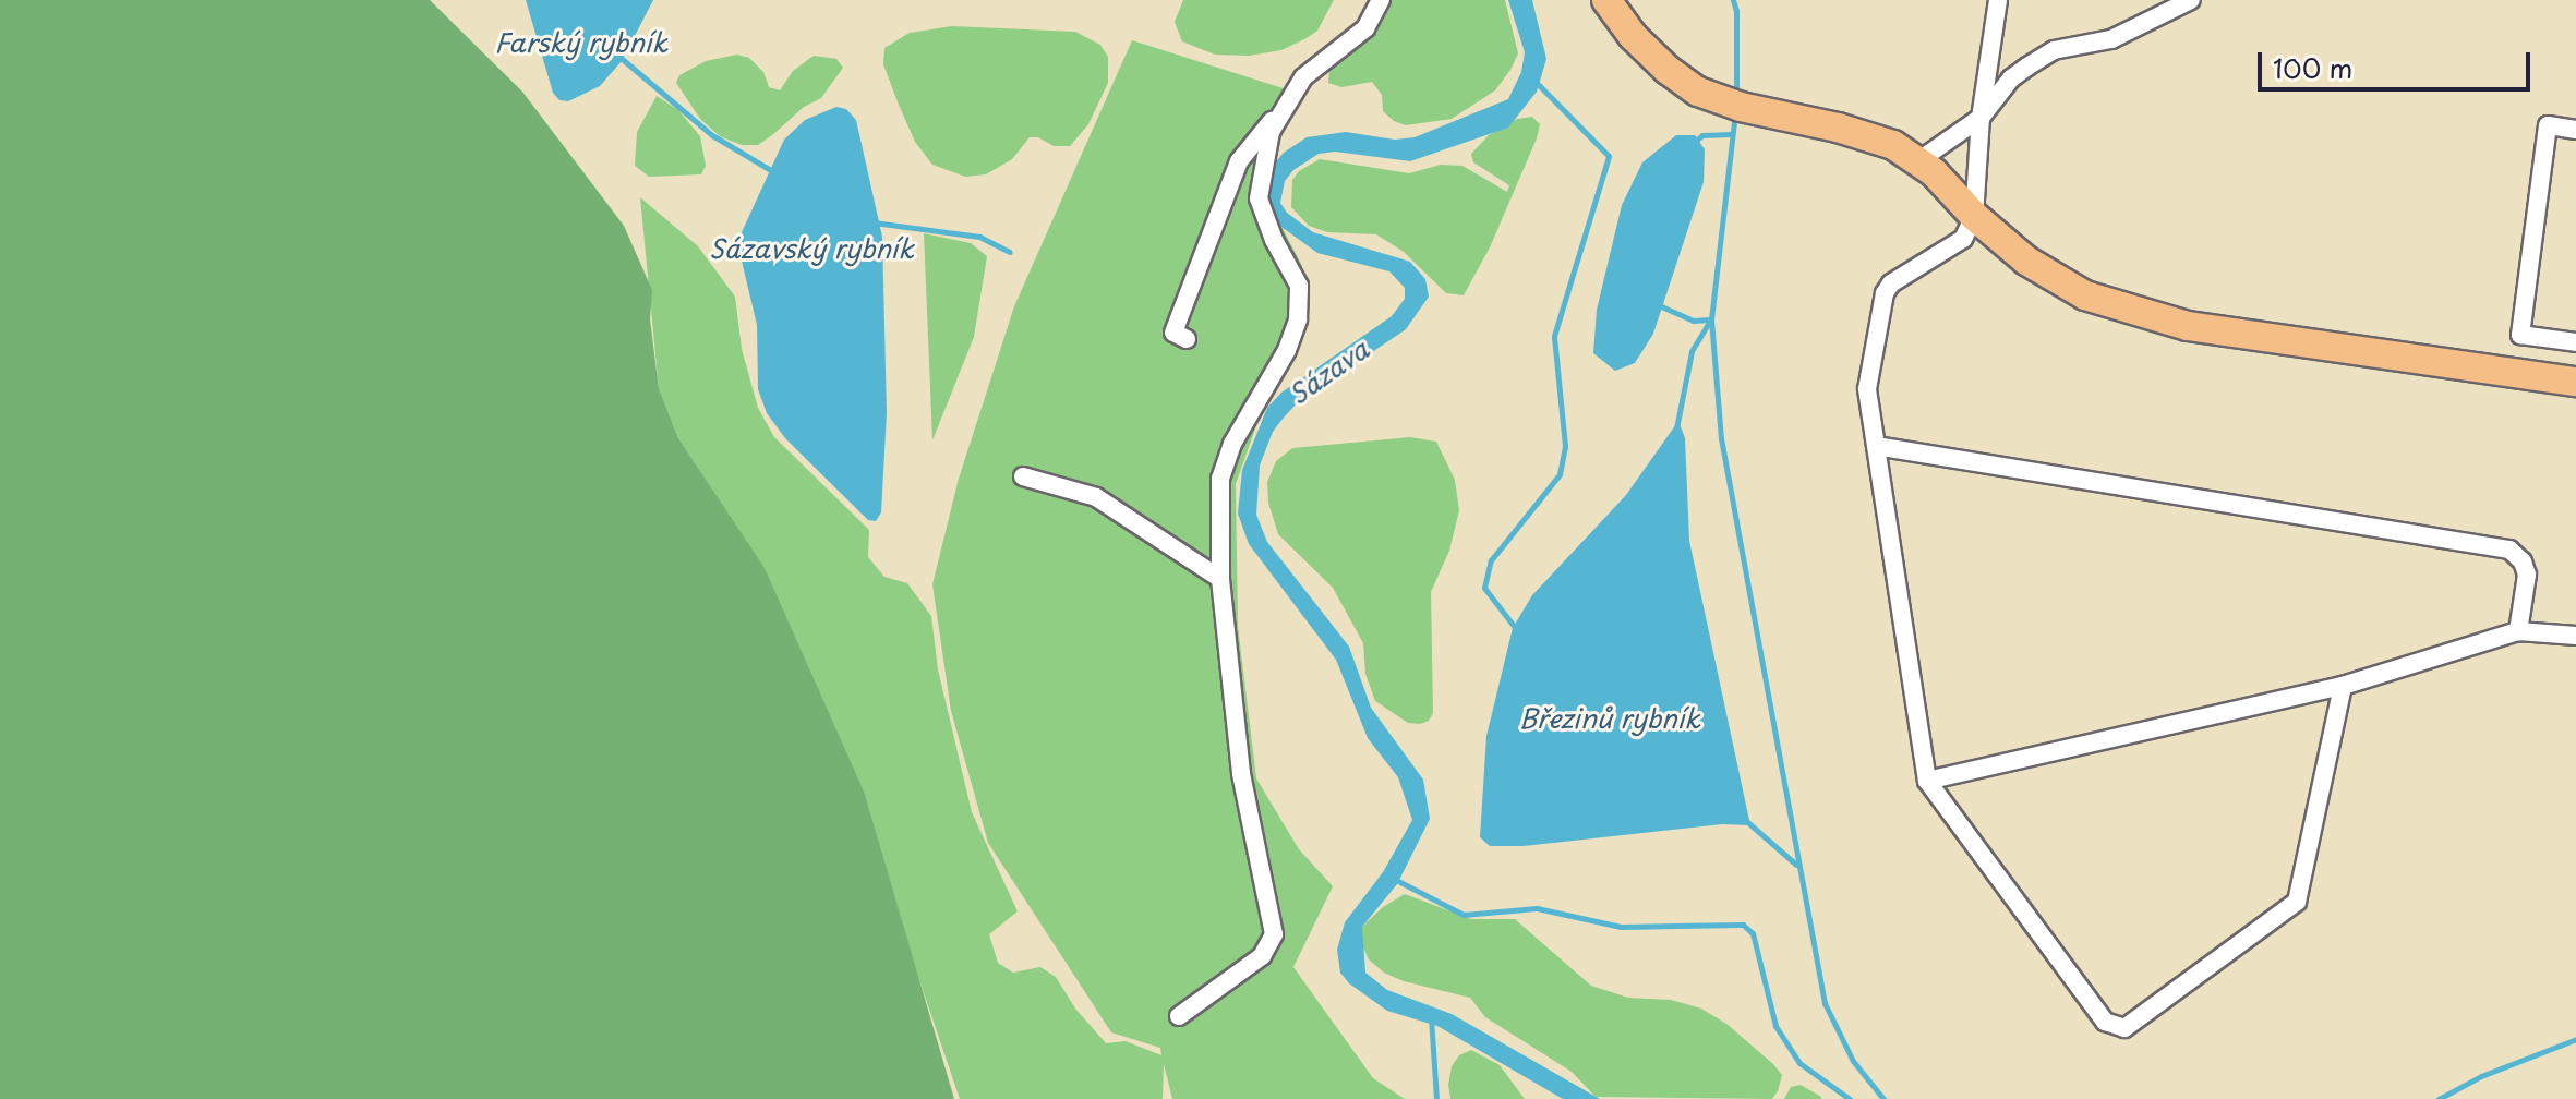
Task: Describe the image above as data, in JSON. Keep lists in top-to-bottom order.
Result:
{
  "water": [
    "Farský rybník",
    "Sázavský rybník",
    "Sázava",
    "Březinů rybník"
  ],
  "scale_bar": "100 m"
}
